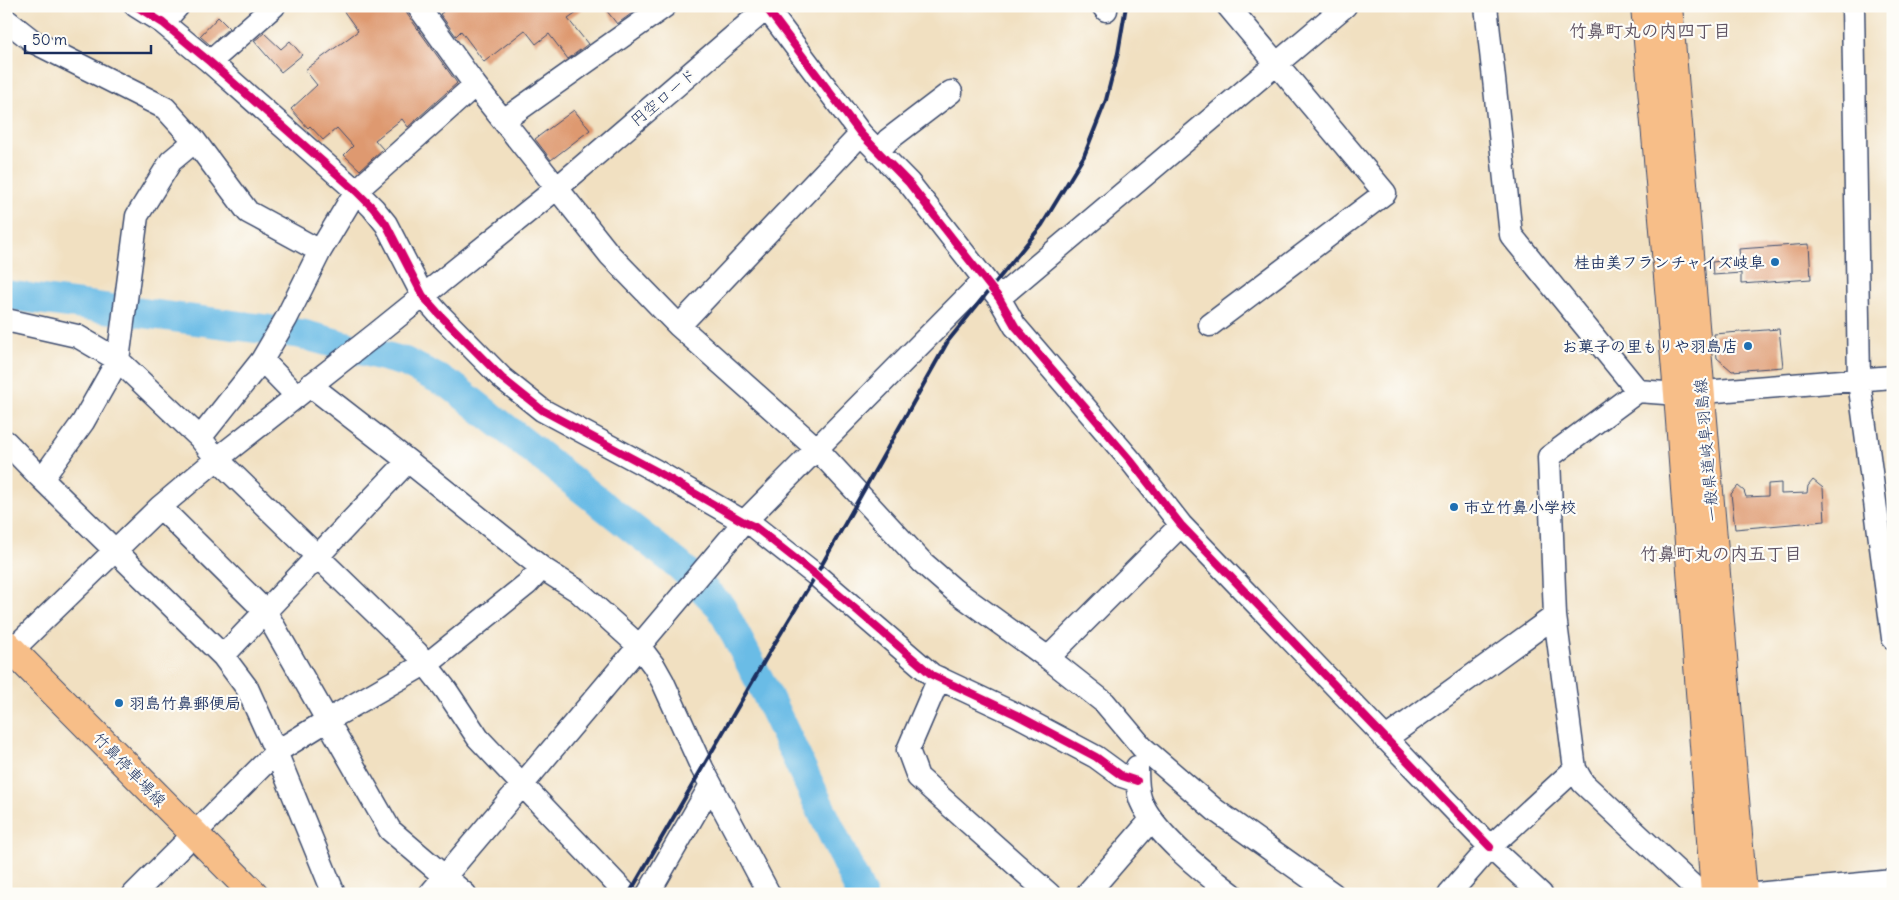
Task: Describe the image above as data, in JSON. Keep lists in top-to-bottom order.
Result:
{
  "streets": {
    "main road": ["一般県道岐阜羽島線", "竹鼻停車場線"],
    "street": ["円空ロード"]
  },
  "crossings": [
    ["円空ロード", "竹鼻停車場線"]
  ],
  "districts": ["竹鼻町丸の内四丁目", "竹鼻町丸の内五丁目"],
  "places": [
    "桂由美フランチャイズ岐阜",
    "お菓子の里もりや羽島店",
    "市立竹鼻小学校",
    "羽島竹鼻郵便局"
  ],
  "scale_bar": "50 m"
}
